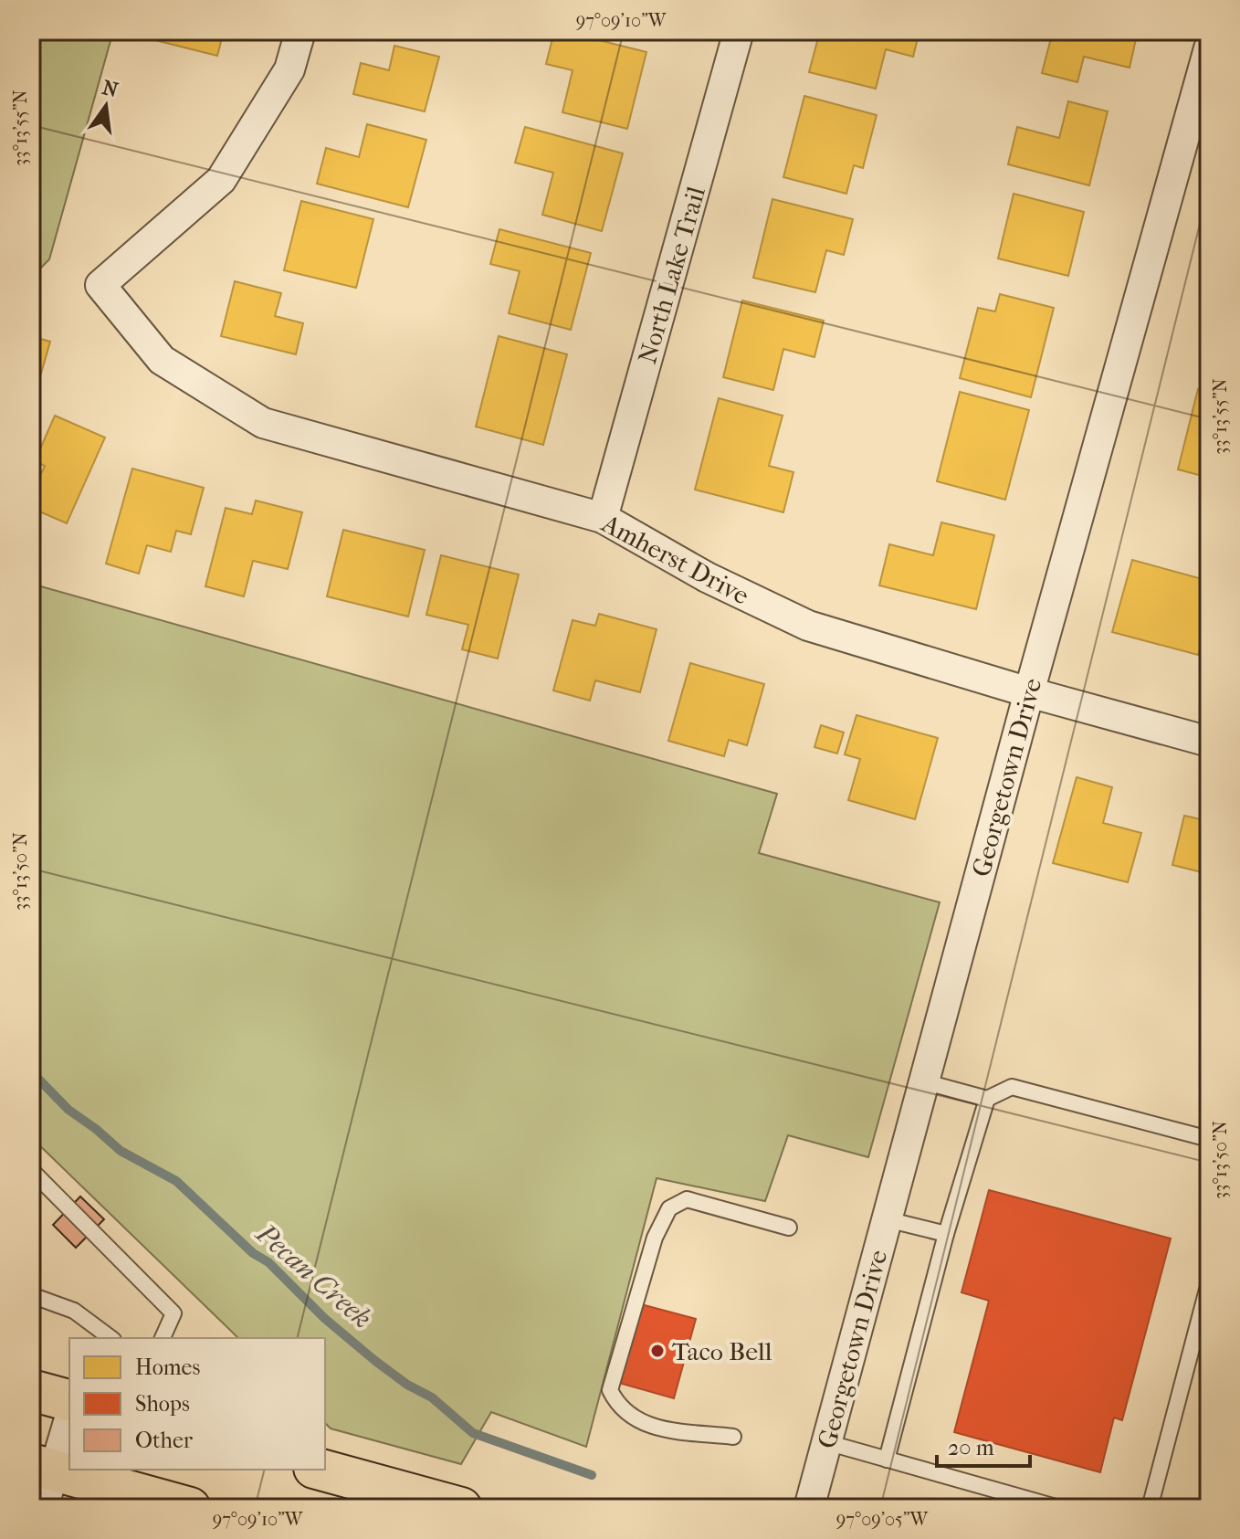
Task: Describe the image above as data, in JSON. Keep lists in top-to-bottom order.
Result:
{
  "streets": {
    "street": ["North Lake Trail", "Amherst Drive", "Georgetown Drive"]
  },
  "crossings": [
    ["North Lake Trail", "Amherst Drive"],
    ["Amherst Drive", "Georgetown Drive"]
  ],
  "water": ["Pecan Creek"],
  "places": ["Taco Bell"],
  "legend": ["Homes", "Shops", "Other"],
  "scale_bar": "20 m",
  "north": "top",
  "coordinates": [
    "97°09'10\"W",
    "33°13'55\"N",
    "33°13'50\"N",
    "97°09'05\"W"
  ]
}
